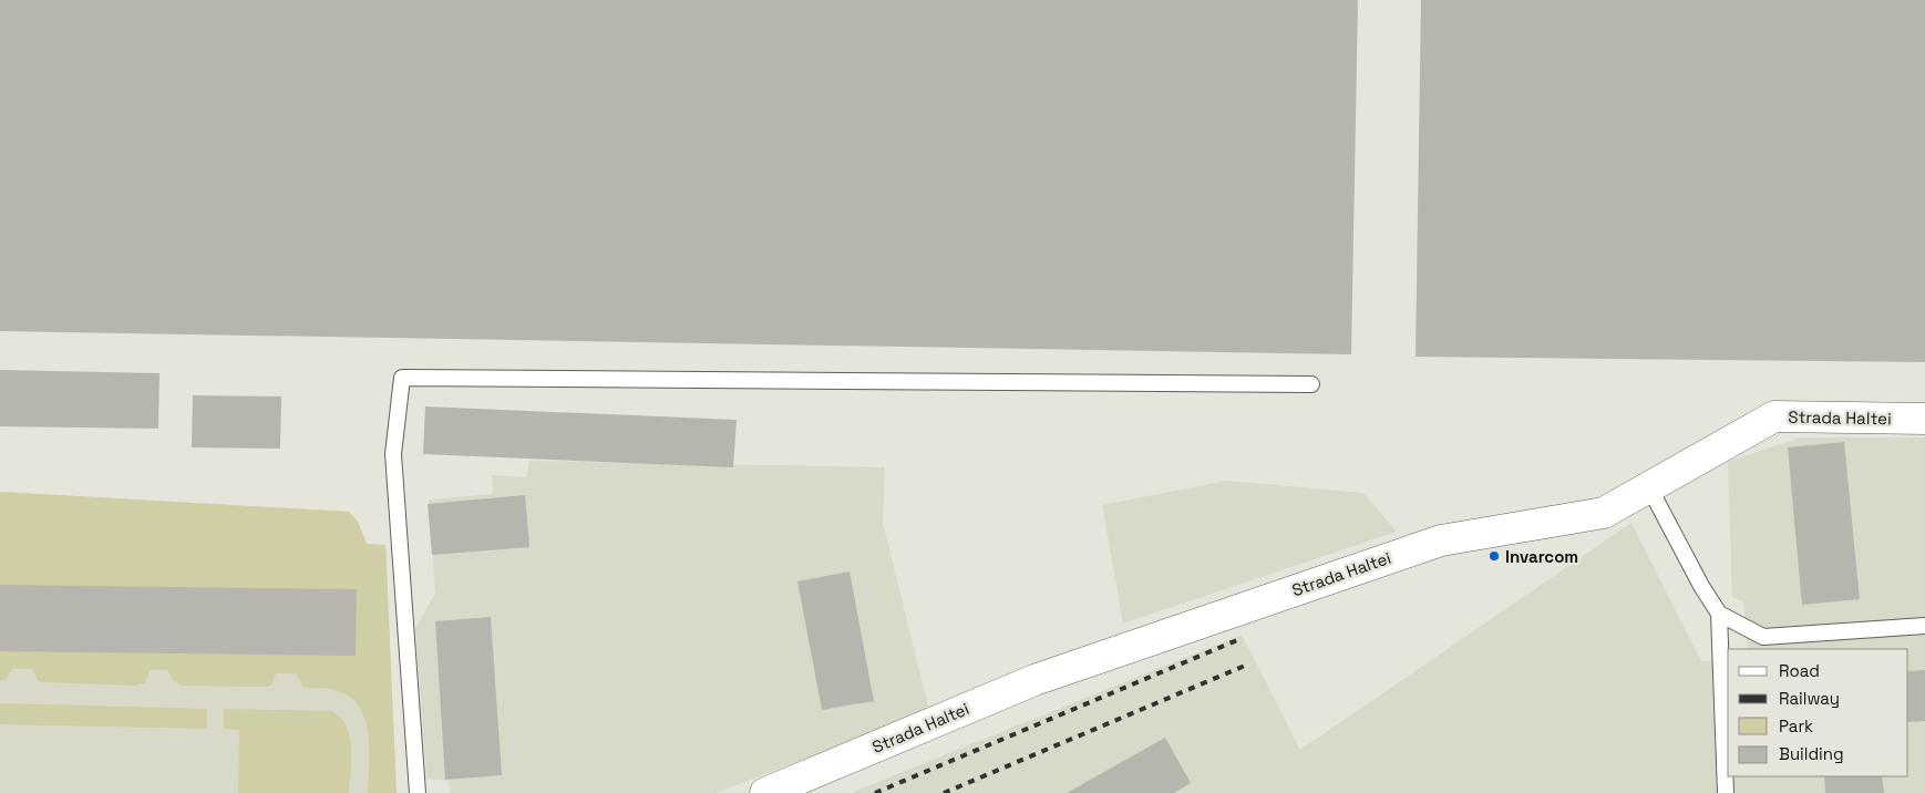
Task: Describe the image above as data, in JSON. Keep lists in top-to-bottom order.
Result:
{
  "streets": {
    "street": ["Strada Haltei"]
  },
  "places": ["Invarcom"],
  "legend": [
    "Road",
    "Railway",
    "Park",
    "Building"
  ]
}
